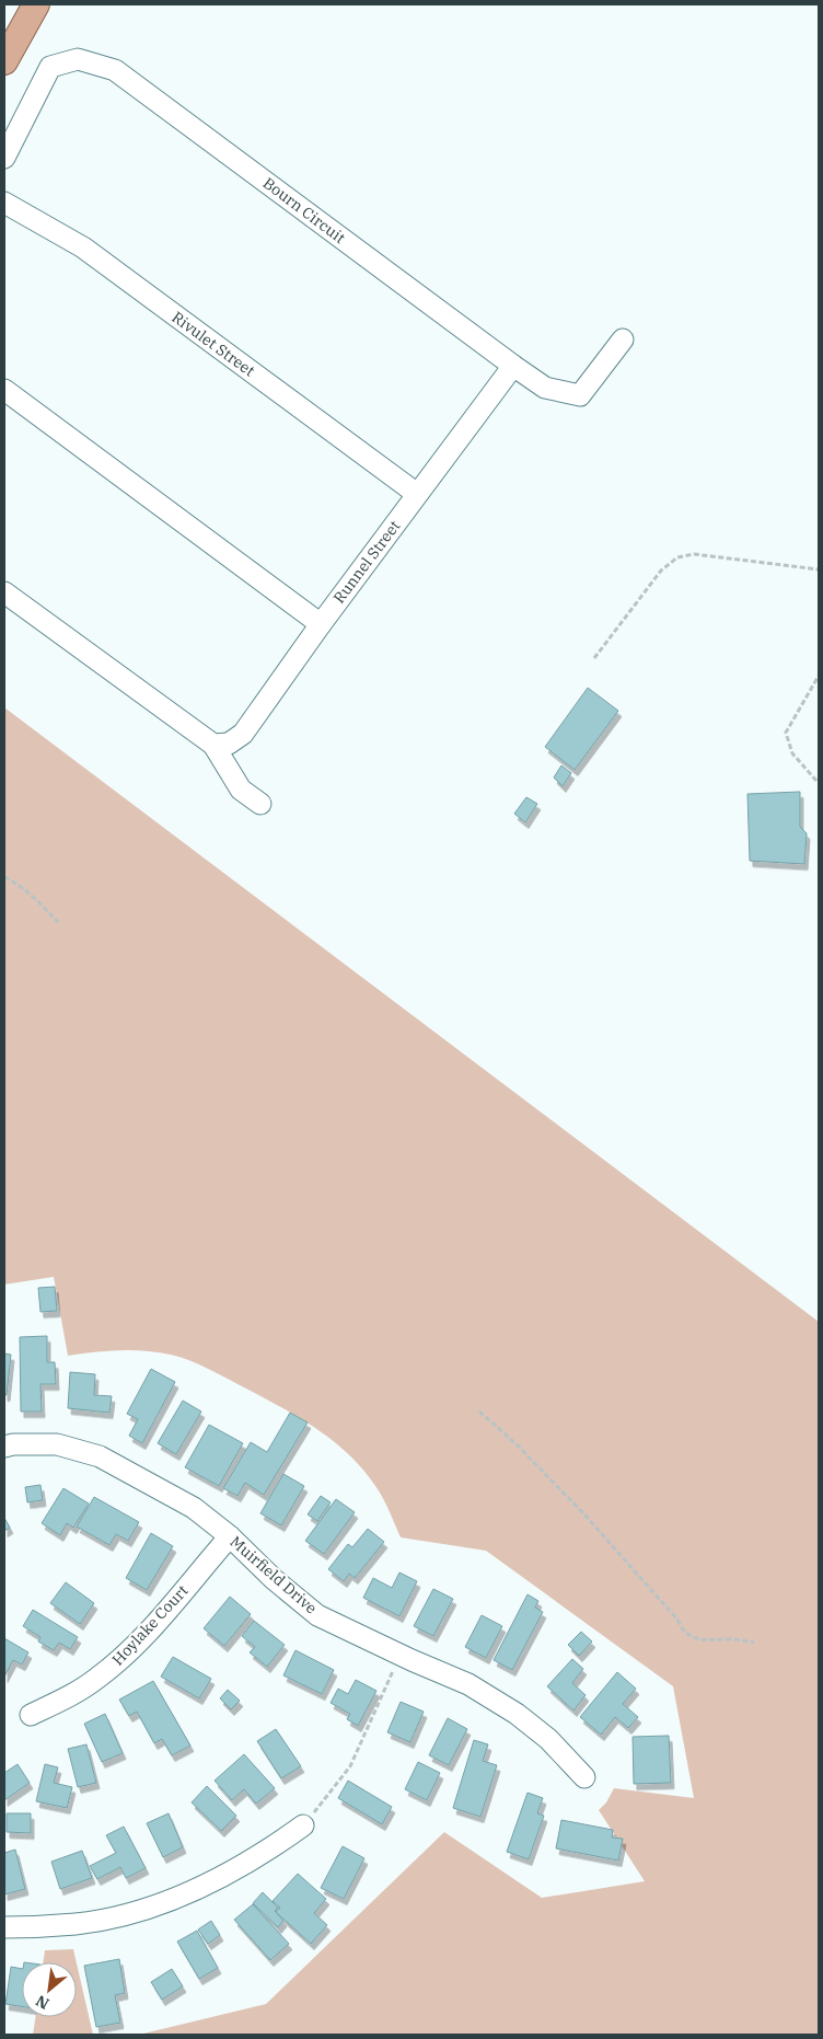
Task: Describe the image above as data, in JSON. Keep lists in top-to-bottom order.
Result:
{
  "streets": {
    "street": [
      "Bourn Circuit",
      "Rivulet Street",
      "Runnel Street",
      "Muirfield Drive",
      "Hoylake Court"
    ]
  },
  "crossings": [
    ["Bourn Circuit", "Runnel Street"],
    ["Rivulet Street", "Runnel Street"],
    ["Muirfield Drive", "Hoylake Court"]
  ],
  "north": "bottom left"
}
